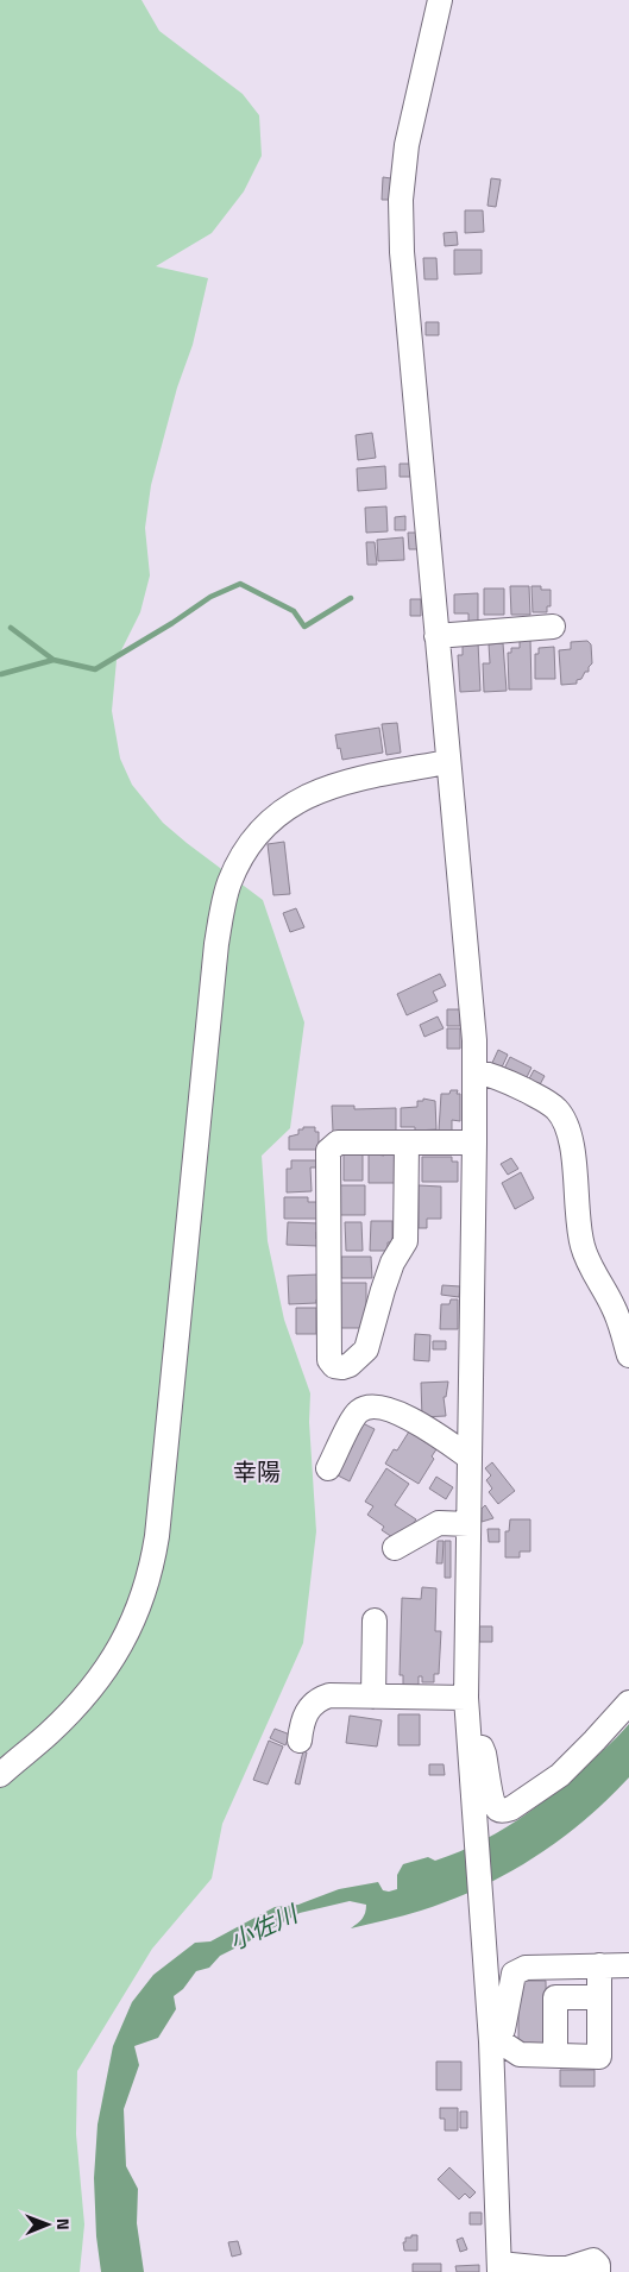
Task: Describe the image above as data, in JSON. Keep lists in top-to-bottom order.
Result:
{
  "districts": ["幸陽"],
  "water": ["小佐川"],
  "north": "right"
}
